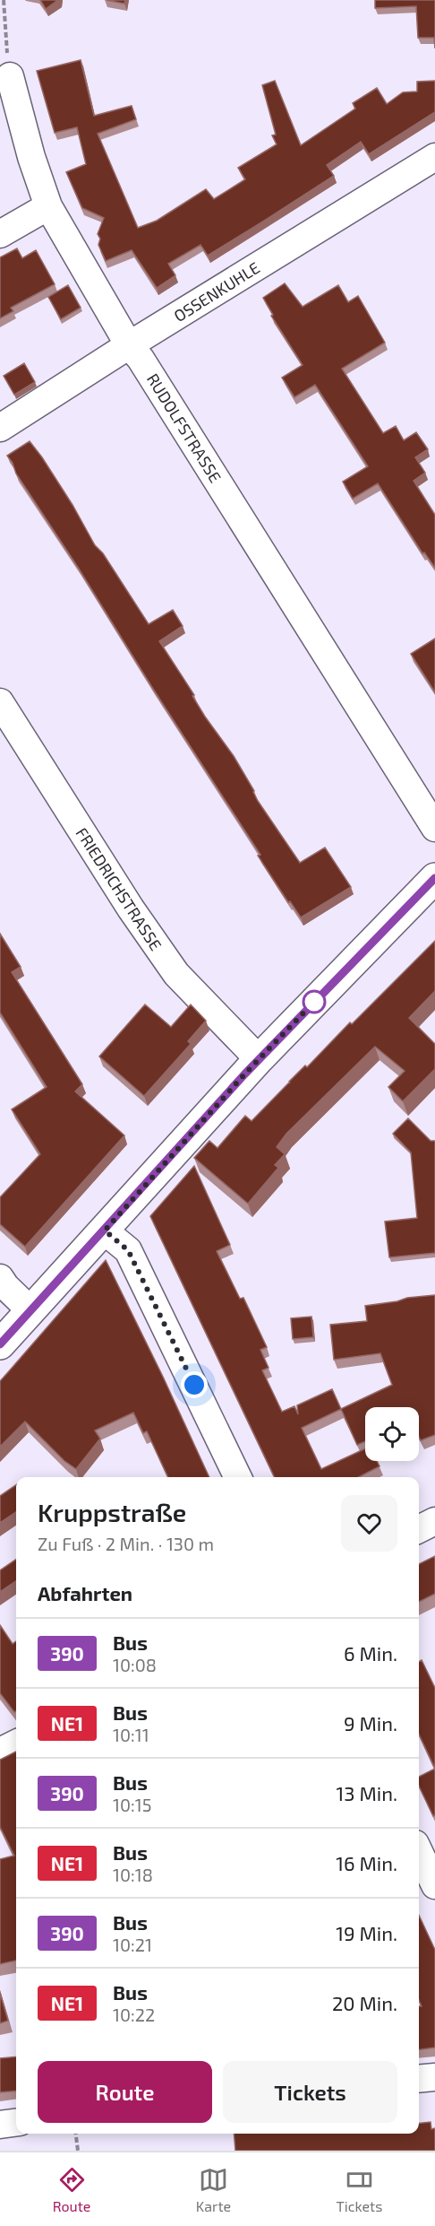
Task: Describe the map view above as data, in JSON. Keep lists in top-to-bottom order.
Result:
{
  "streets": {
    "street": ["OSSENKUHLE", "RUDOLFSTRASSE", "FRIEDRICHSTRASSE"]
  },
  "crossings": [
    ["OSSENKUHLE", "RUDOLFSTRASSE"]
  ],
  "lines": ["bus line 390"],
  "page": {
    "heading": [
      ["Kruppstraße", "Zu Fuß · 2 Min. · 130 m"],
      "Abfahrten"
    ],
    "list": [
      {
        "mark": "390",
        "name": "Bus",
        "note": "10:08",
        "value": "6 Min."
      },
      {
        "mark": "NE1",
        "name": "Bus",
        "note": "10:11",
        "value": "9 Min."
      },
      {
        "mark": "390",
        "name": "Bus",
        "note": "10:15",
        "value": "13 Min."
      },
      {
        "mark": "NE1",
        "name": "Bus",
        "note": "10:18",
        "value": "16 Min."
      },
      {
        "mark": "390",
        "name": "Bus",
        "note": "10:21",
        "value": "19 Min."
      },
      {
        "mark": "NE1",
        "name": "Bus",
        "note": "10:22",
        "value": "20 Min."
      }
    ],
    "buttons": ["Route", "Tickets"],
    "tabs": ["Route", "Karte", "Tickets"]
  }
}
